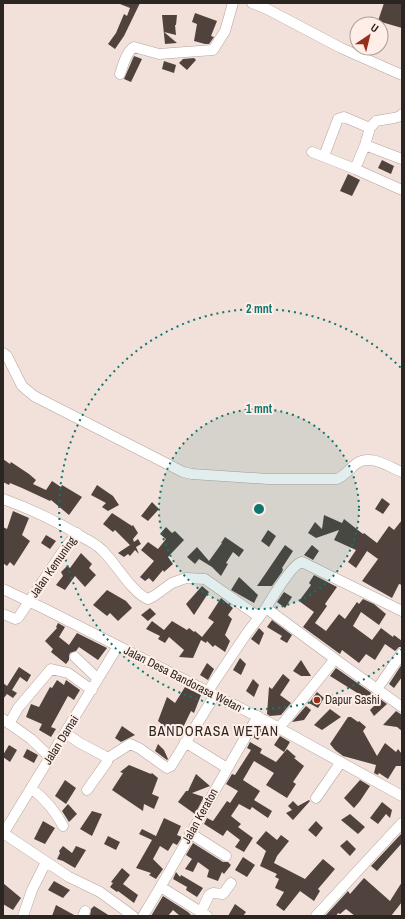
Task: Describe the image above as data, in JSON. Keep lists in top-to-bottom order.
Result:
{
  "streets": {
    "street": [
      "Jalan Kemuning",
      "Jalan Desa Bandorasa Wetan",
      "Jalan Damai",
      "Jalan Keraton"
    ]
  },
  "crossings": [
    ["Jalan Kemuning", "Jalan Desa Bandorasa Wetan"],
    ["Jalan Desa Bandorasa Wetan", "Jalan Damai"],
    ["Jalan Desa Bandorasa Wetan", "Jalan Keraton"]
  ],
  "districts": ["BANDORASA WETAN"],
  "places": ["Dapur Sashi"],
  "north": "top right",
  "rings": ["2 mnt", "1 mnt"]
}
